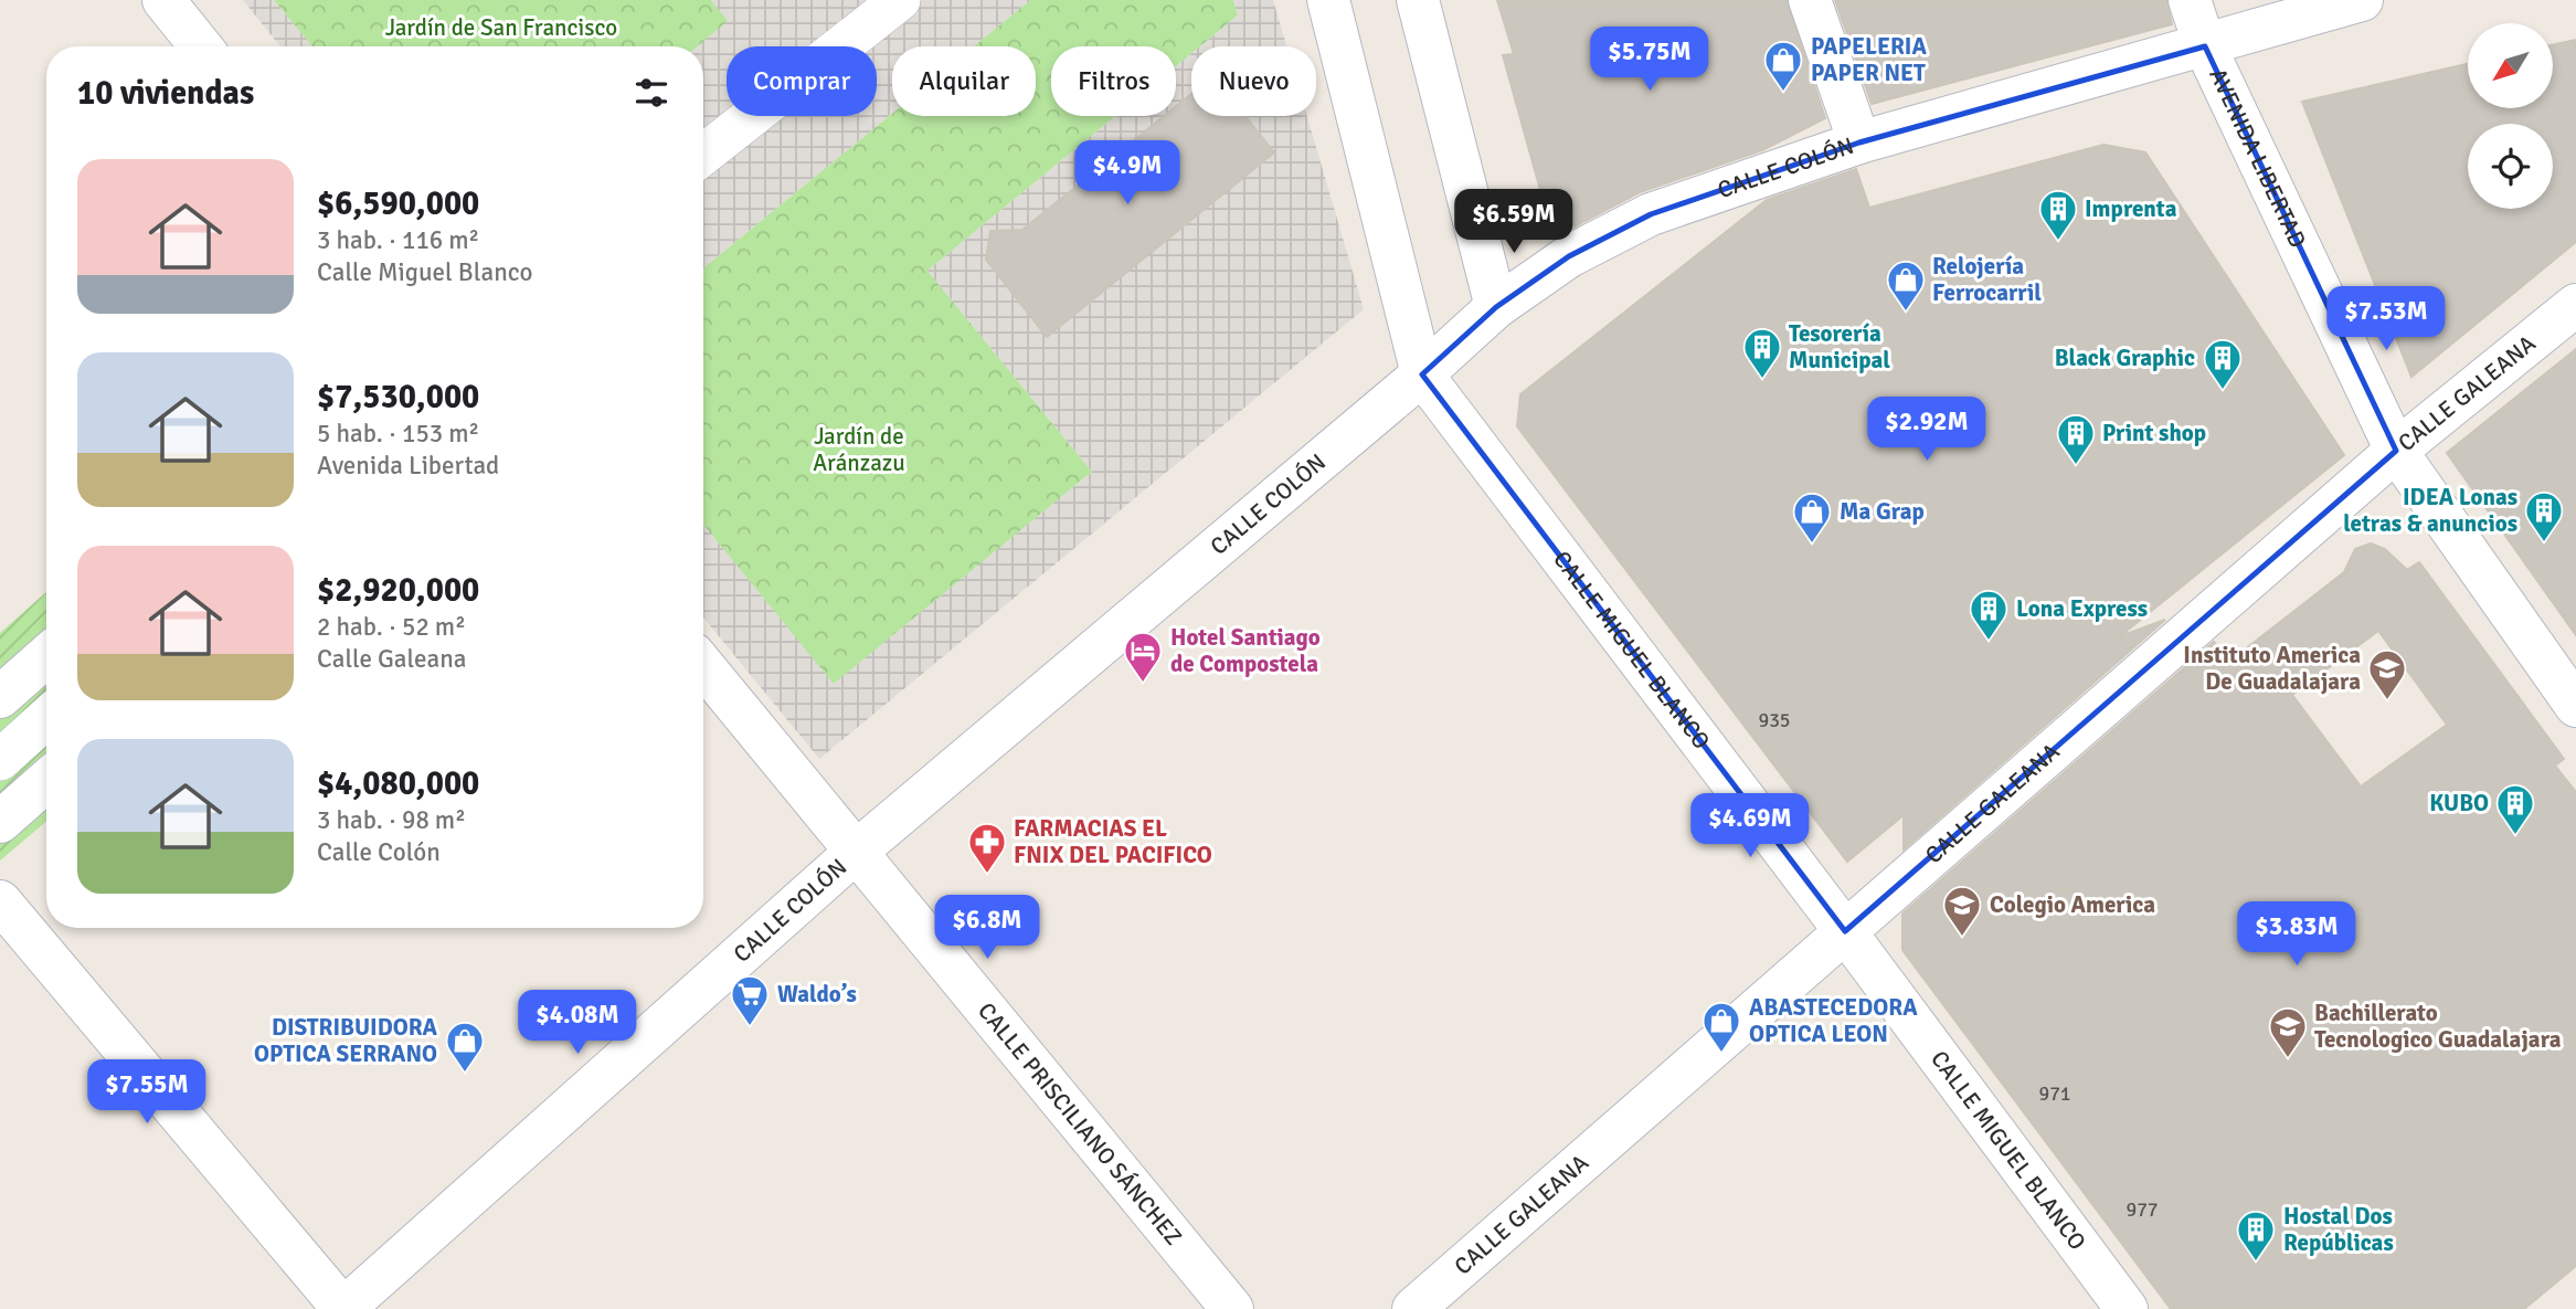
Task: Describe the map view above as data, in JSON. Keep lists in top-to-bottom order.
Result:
{
  "streets": {
    "street": [
      "AVENIDA LIBERTAD",
      "CALLE COLÓN",
      "CALLE GALEANA",
      "CALLE MIGUEL BLANCO",
      "CALLE PRISCILIANO SÁNCHEZ"
    ]
  },
  "crossings": [
    ["AVENIDA LIBERTAD", "CALLE COLÓN"],
    ["AVENIDA LIBERTAD", "CALLE GALEANA"],
    ["CALLE COLÓN", "CALLE MIGUEL BLANCO"],
    ["CALLE COLÓN", "CALLE PRISCILIANO SÁNCHEZ"],
    ["CALLE GALEANA", "CALLE MIGUEL BLANCO"]
  ],
  "parks": ["Jardín de San Francisco", "Jardín de Aránzazu"],
  "places": {
    "shop": [
      "PAPELERIA PAPER NET",
      "Relojería Ferrocarril",
      "Ma Grap",
      "ABASTECEDORA OPTICA LEON",
      "DISTRIBUIDORA OPTICA SERRANO"
    ],
    "building": [
      "Imprenta",
      "Tesorería Municipal",
      "Black Graphic",
      "Print shop",
      "IDEA Lonas letras & anuncios",
      "Lona Express",
      "KUBO",
      "Hostal Dos Repúblicas"
    ],
    "hotel": ["Hotel Santiago de Compostela"],
    "school or university": ["Instituto America De Guadalajara", "Colegio America", "Bachillerato Tecnologico Guadalajara"],
    "pharmacy": ["FARMACIAS EL FNIX DEL PACIFICO"],
    "supermarket": ["Waldo’s"]
  },
  "house_numbers": ["935", "971", "977"],
  "north": "bottom left",
  "page": {
    "price": [
      "$5.75M",
      "$4.9M",
      "$6.59M",
      "$7.53M",
      "$2.92M",
      "$4.69M",
      "$6.8M",
      "$3.83M",
      "$4.08M",
      "$7.55M"
    ],
    "chip": [
      "Comprar",
      "Alquilar",
      "Filtros",
      "Nuevo"
    ],
    "heading": "10 viviendas",
    "list": [
      {
        "name": "$6,590,000",
        "note": "3 hab. · 116 m² · Calle Miguel Blanco"
      },
      {
        "name": "$7,530,000",
        "note": "5 hab. · 153 m² · Avenida Libertad"
      },
      {
        "name": "$2,920,000",
        "note": "2 hab. · 52 m² · Calle Galeana"
      },
      {
        "name": "$4,080,000",
        "note": "3 hab. · 98 m² · Calle Colón"
      }
    ]
  }
}
